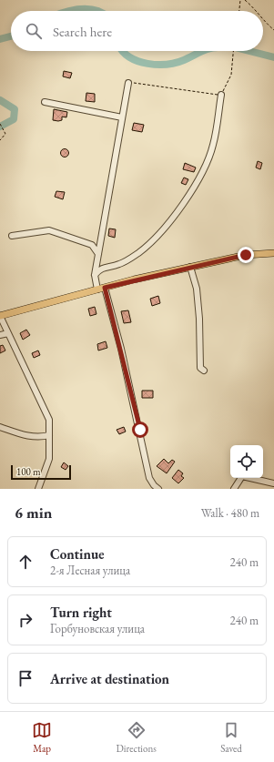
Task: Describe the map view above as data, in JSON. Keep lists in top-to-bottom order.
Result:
{
  "scale_bar": "100 m",
  "page": {
    "search": "Search here",
    "scale": "100 m",
    "heading": ["6 min", "Walk · 480 m"],
    "list": [
      ["Continue", "2-я Лесная улица", "240 m"],
      ["Turn right", "Горбуновская улица", "240 m"],
      "Arrive at destination"
    ],
    "nav": ["Map", "Directions", "Saved"]
  }
}
